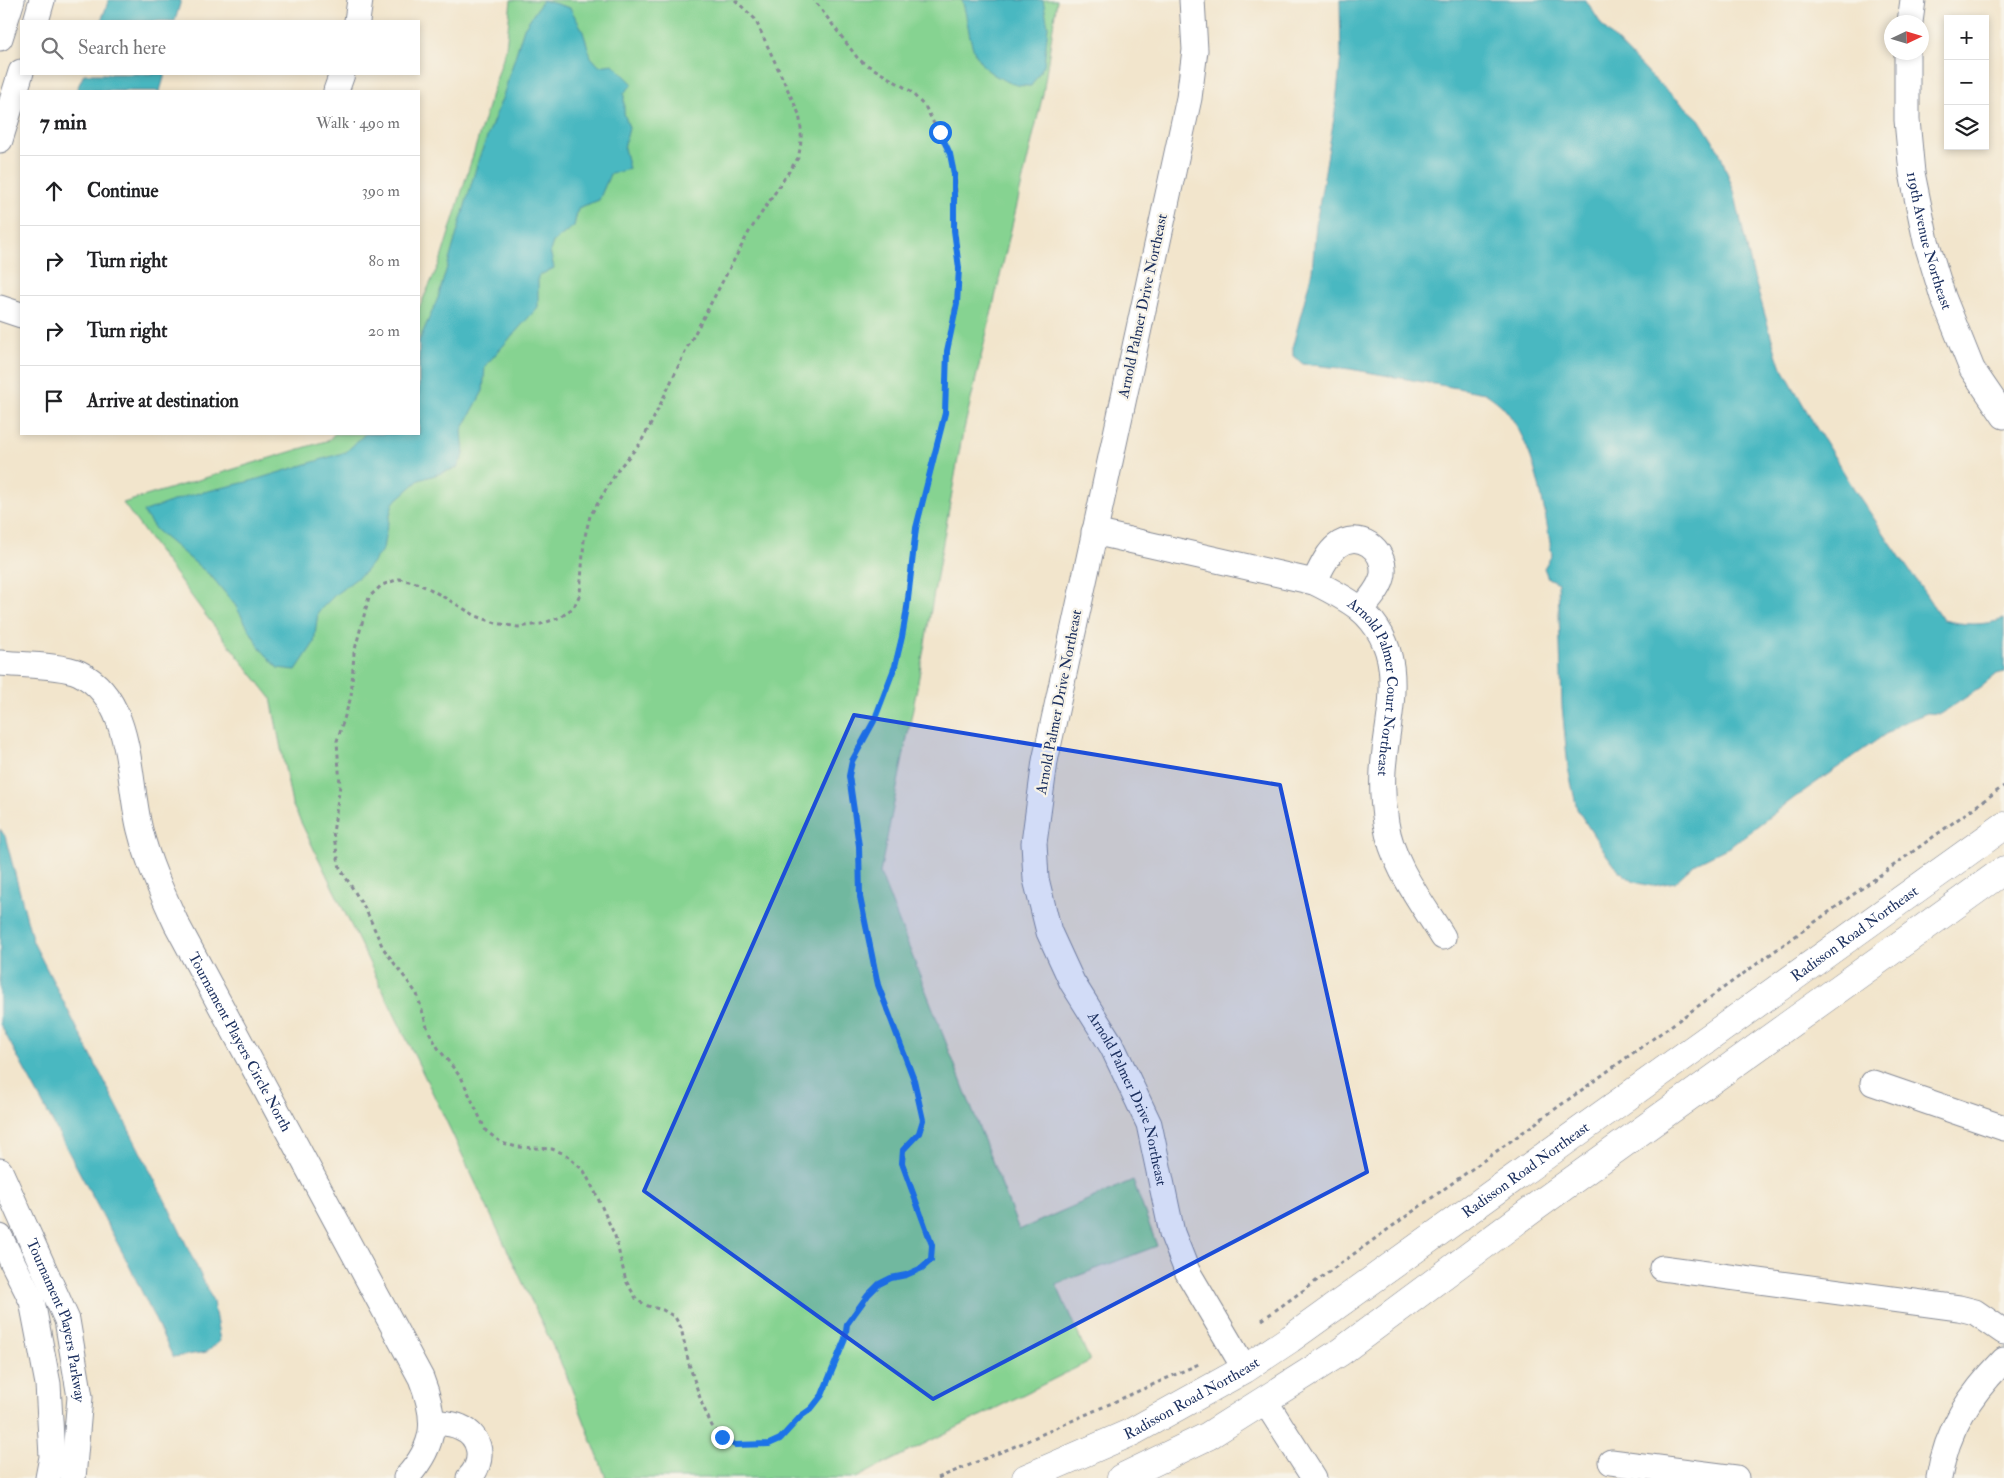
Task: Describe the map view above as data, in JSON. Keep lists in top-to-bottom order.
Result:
{
  "streets": {
    "main road": ["Radisson Road Northeast"],
    "street": [
      "119th Avenue Northeast",
      "Arnold Palmer Drive Northeast",
      "Arnold Palmer Court Northeast",
      "Tournament Players Circle North",
      "Tournament Players Parkway"
    ]
  },
  "crossings": [
    ["Arnold Palmer Drive Northeast", "Arnold Palmer Court Northeast"],
    ["Arnold Palmer Drive Northeast", "Radisson Road Northeast"]
  ],
  "north": "right",
  "page": {
    "map_buttons": ["+", "−"],
    "search": "Search here",
    "heading": ["7 min", "Walk · 490 m"],
    "list": [
      ["Continue", "390 m"],
      ["Turn right", "80 m"],
      ["Turn right", "20 m"],
      "Arrive at destination"
    ]
  }
}
